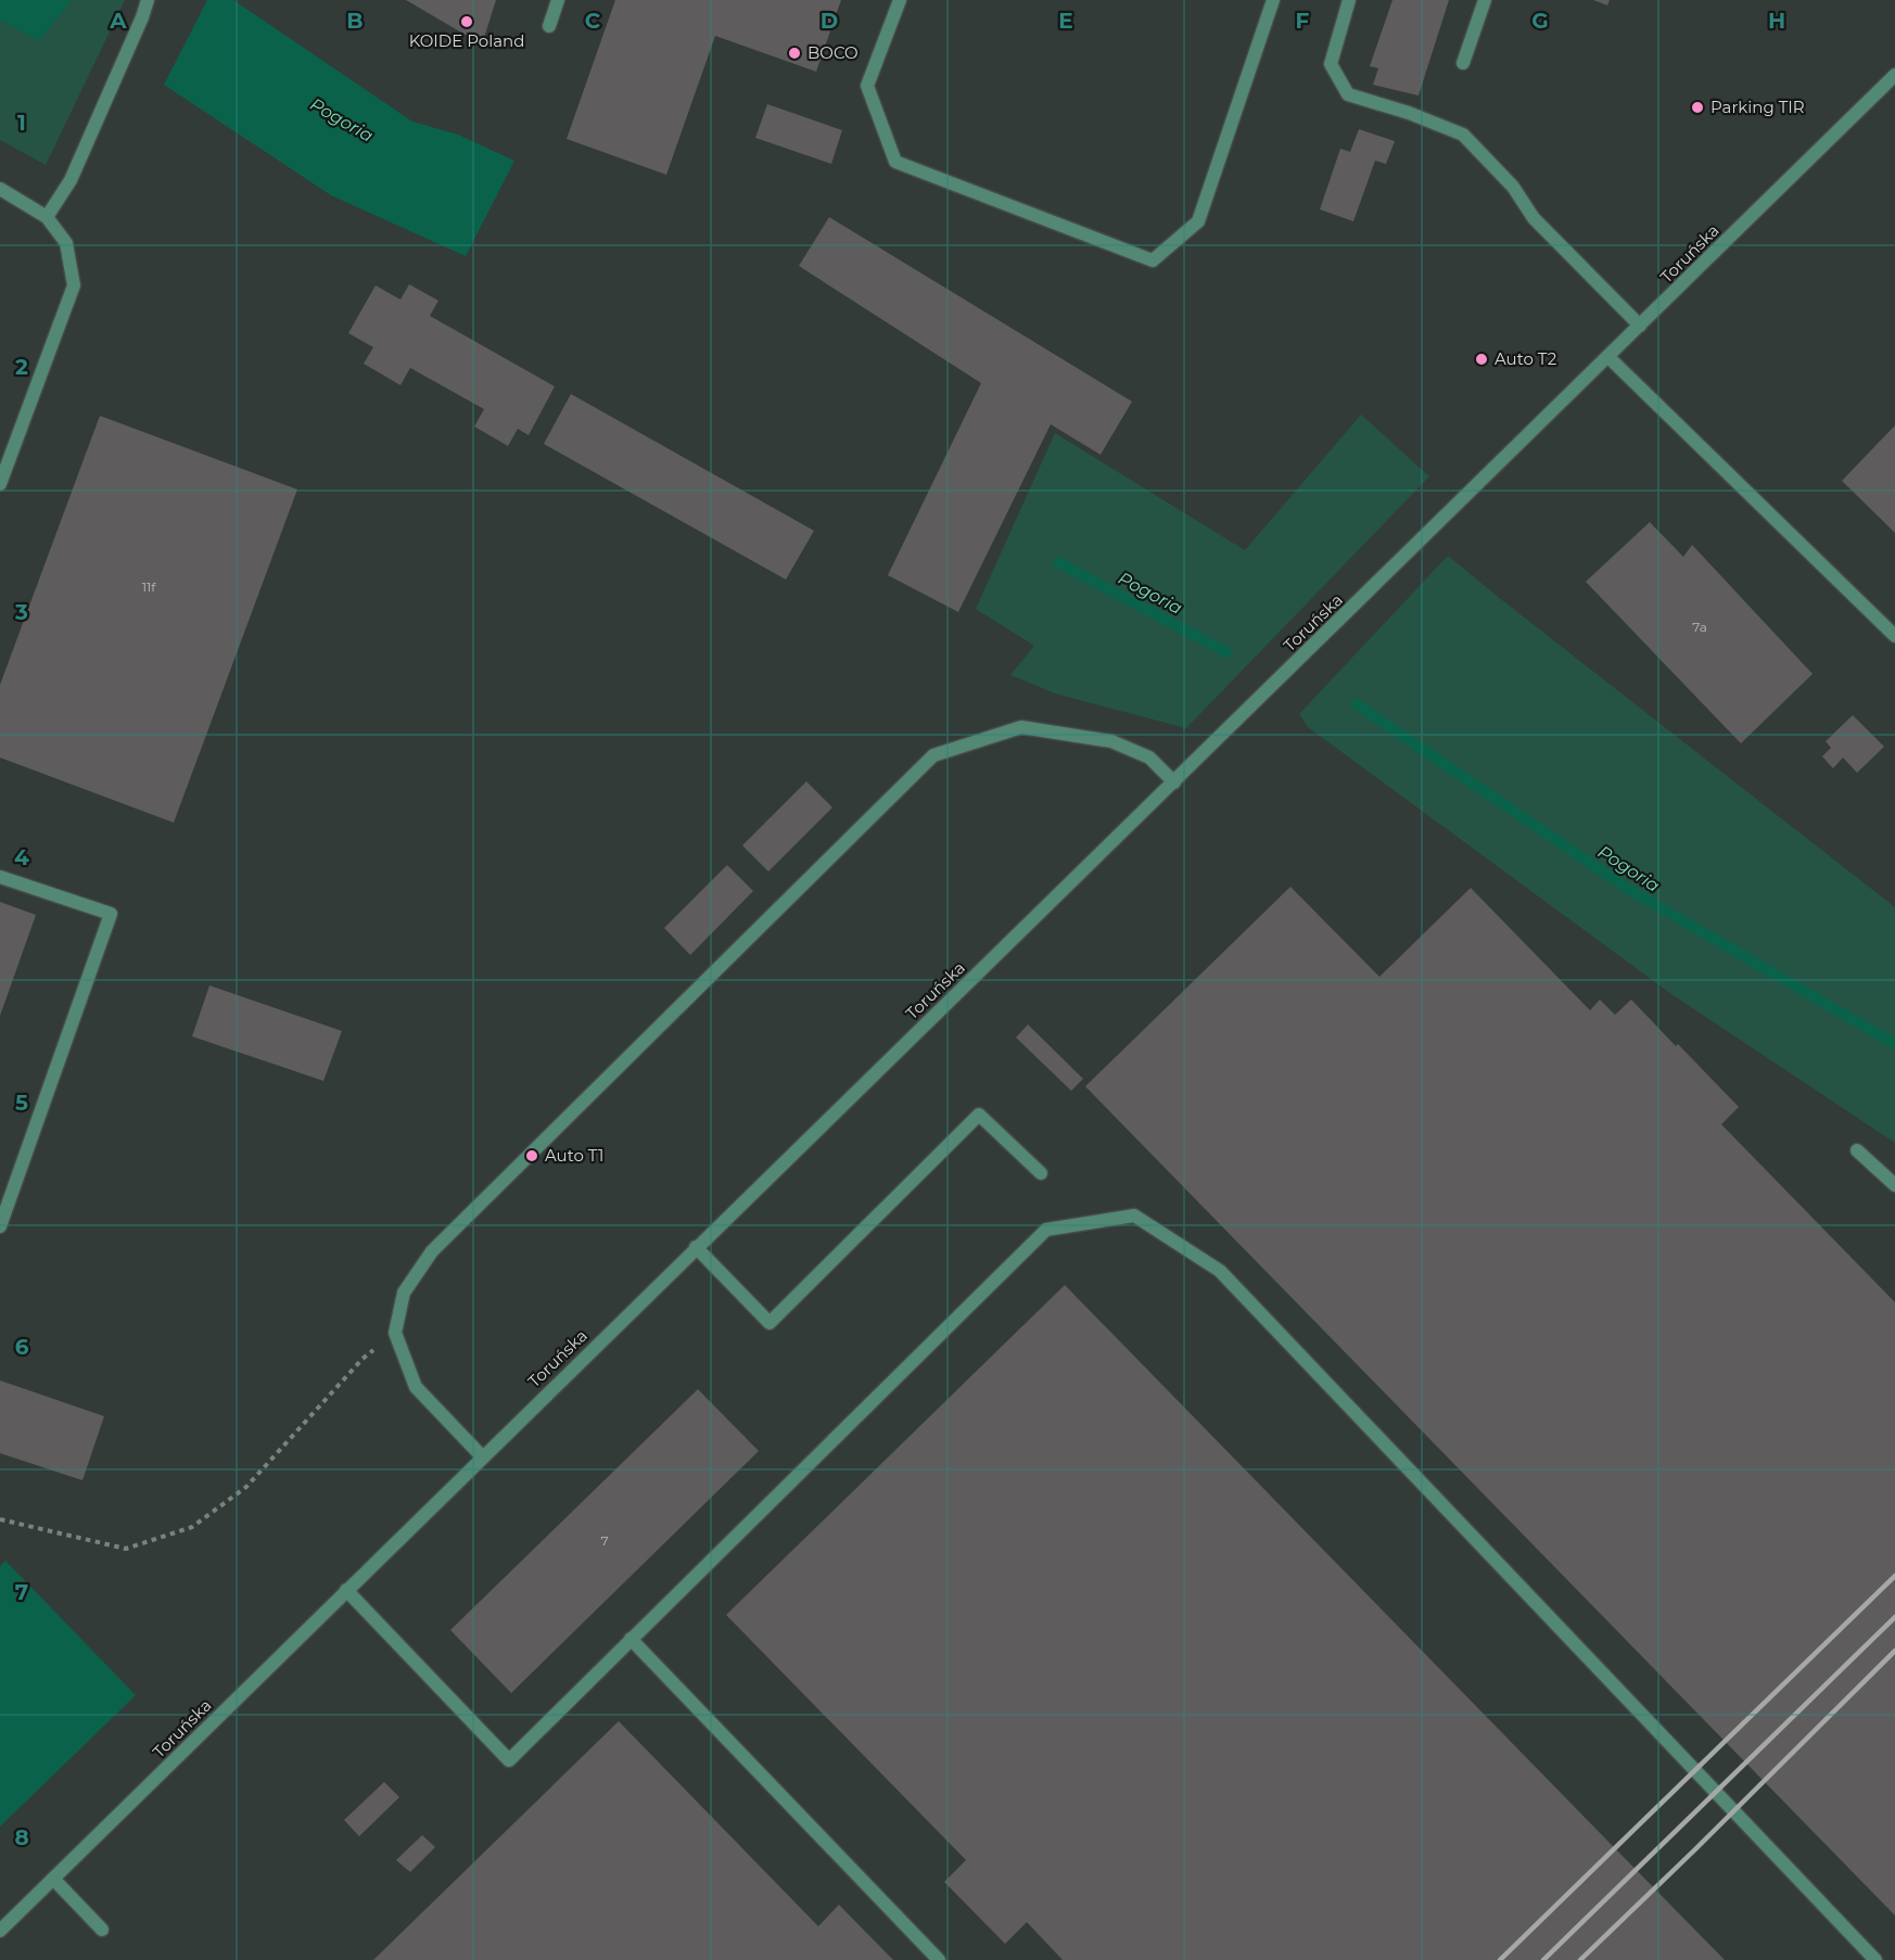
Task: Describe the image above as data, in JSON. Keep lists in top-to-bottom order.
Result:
{
  "streets": {
    "street": ["Toruńska"]
  },
  "water": ["Pogoria"],
  "places": [
    "KOIDE Poland",
    "BOCO",
    "Parking TIR",
    "Auto T2",
    "Auto T1"
  ],
  "house_numbers": ["11f", "7a", "7"],
  "grid": {
    "columns": [
      "A",
      "B",
      "C",
      "D",
      "E",
      "F",
      "G",
      "H"
    ],
    "rows": [
      "1",
      "2",
      "3",
      "4",
      "5",
      "6",
      "7",
      "8"
    ]
  }
}
